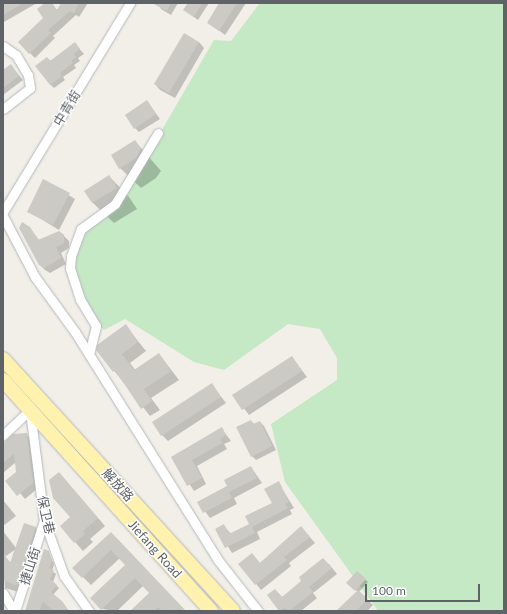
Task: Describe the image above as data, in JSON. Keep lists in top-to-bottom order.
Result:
{
  "streets": {
    "main road": ["解放路", "Jiefang Road"],
    "street": ["中青街", "保卫巷", "捷山街"]
  },
  "crossings": [
    ["保卫巷", "Jiefang Road"],
    ["保卫巷", "捷山街"]
  ],
  "scale_bar": "100 m"
}
